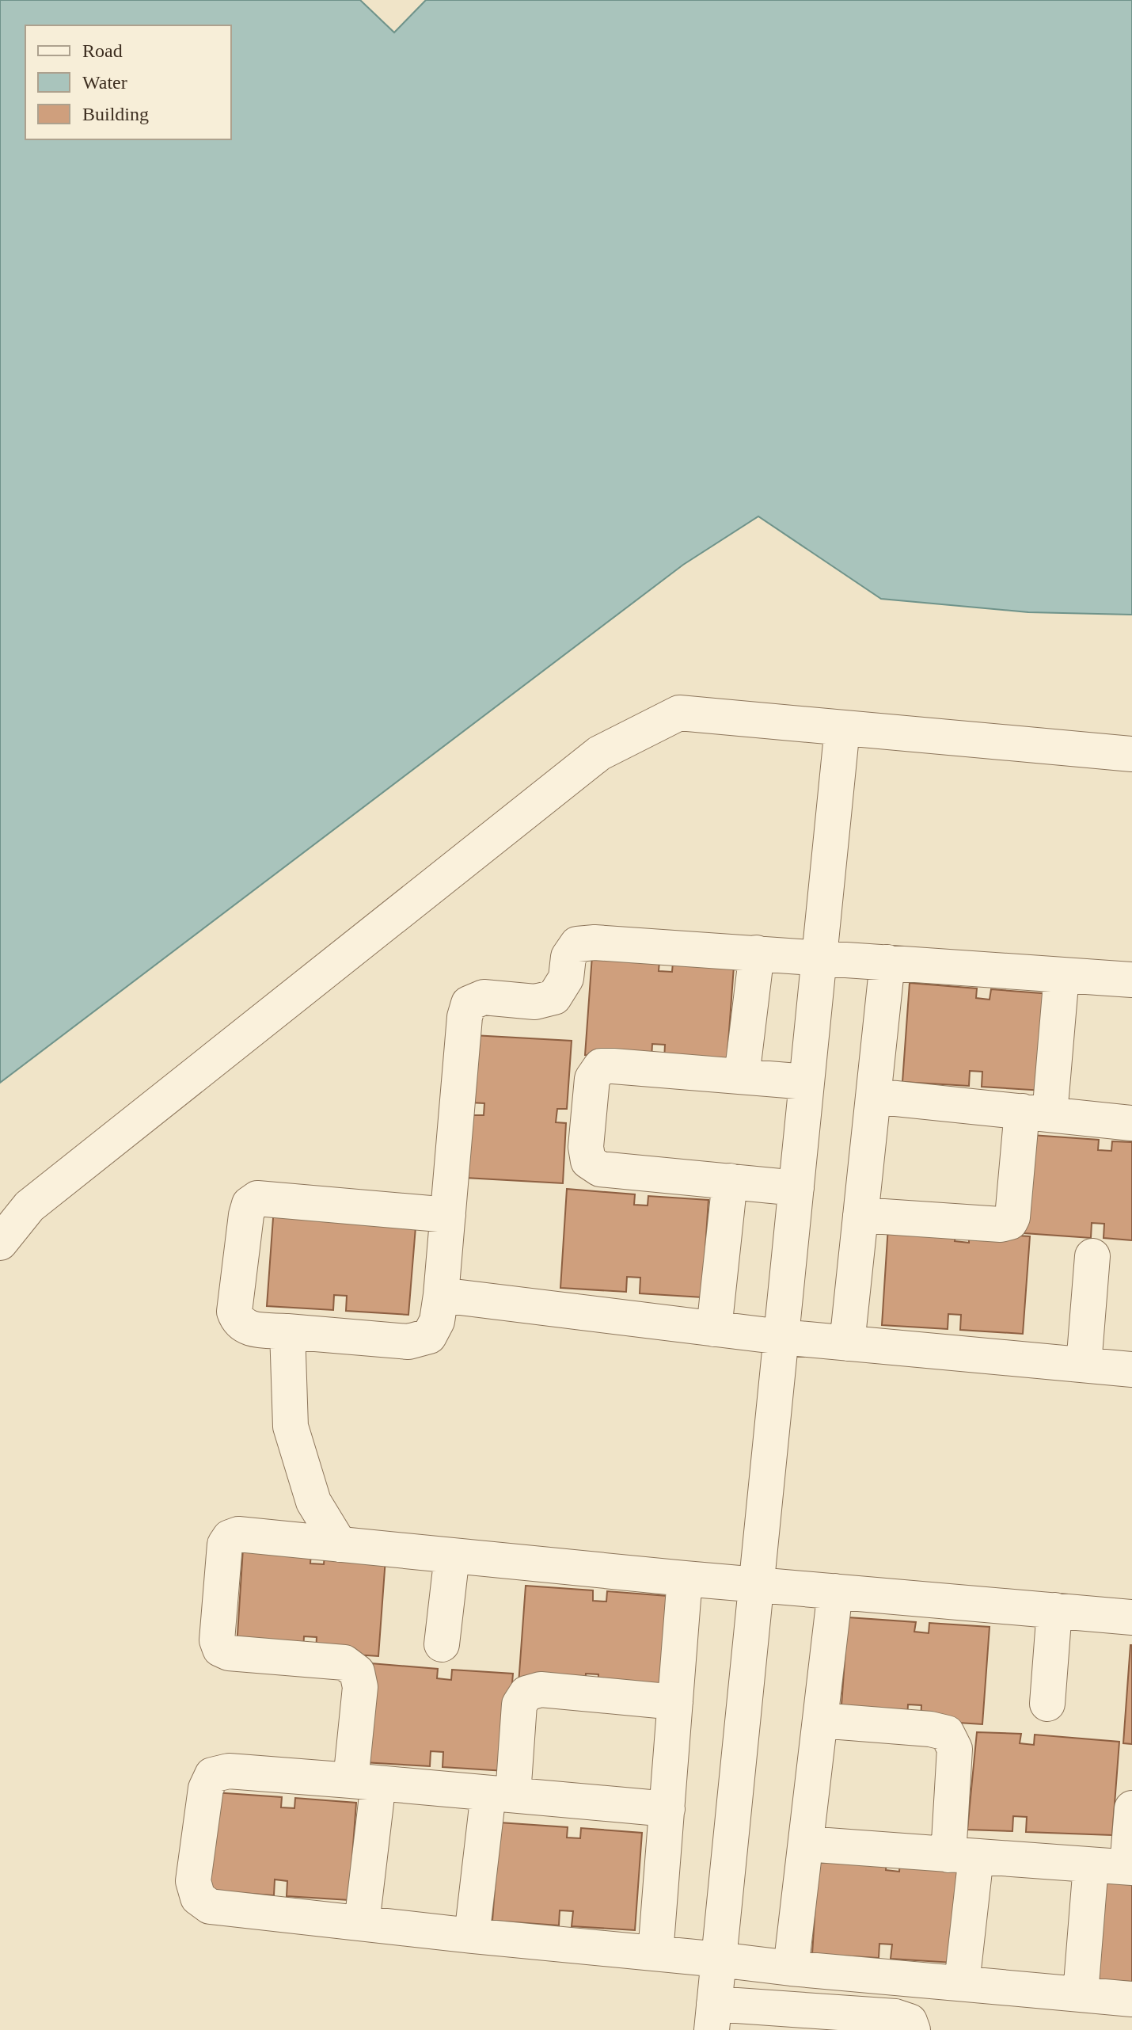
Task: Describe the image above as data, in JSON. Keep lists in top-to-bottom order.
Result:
{
  "legend": ["Road", "Water", "Building"]
}
